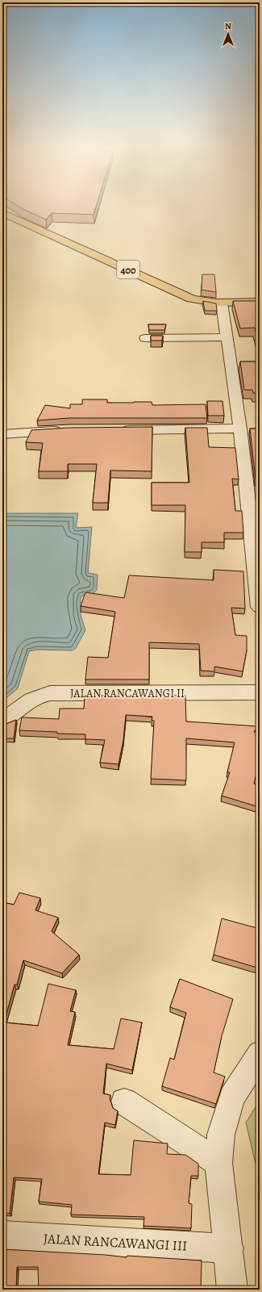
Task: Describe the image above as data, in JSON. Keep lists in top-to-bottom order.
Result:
{
  "streets": {
    "main road": ["400"],
    "street": ["JALAN RANCAWANGI II", "JALAN RANCAWANGI III"]
  },
  "north": "top"
}
